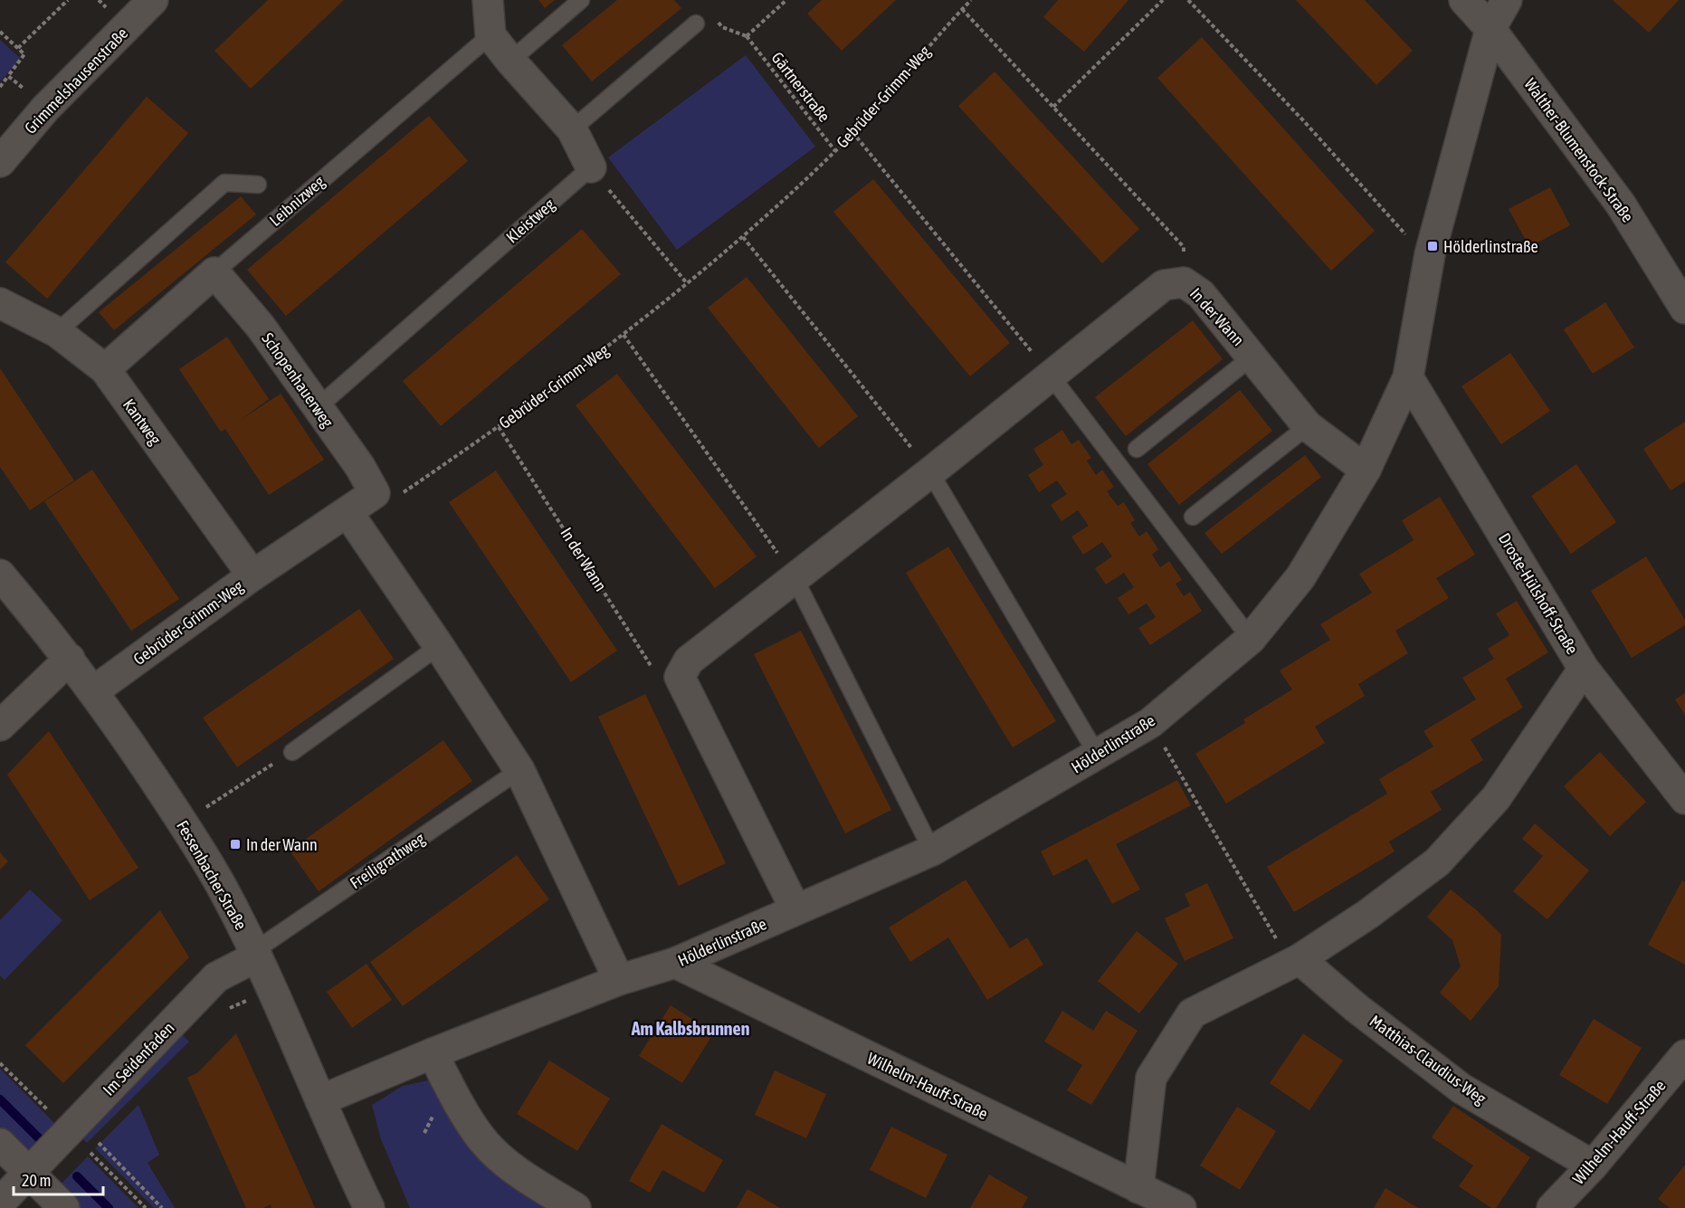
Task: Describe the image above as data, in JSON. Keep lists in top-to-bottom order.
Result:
{
  "streets": {
    "street": [
      "Grimmelshausenstraße",
      "Gebrüder-Grimm-Weg",
      "Walther-Blumenstock-Straße",
      "Leibnizweg",
      "In der Wann",
      "Schopenhauerweg",
      "Kantweg",
      "Droste-Hülshoff-Straße",
      "Hölderlinstraße",
      "Fessenbacher Straße",
      "Im Seidenfaden",
      "Matthias-Claudius-Weg",
      "Wilhelm-Hauff-Straße"
    ],
    "lane": ["Kleistweg", "Freiligrathweg"],
    "path": ["Gärtnerstraße"]
  },
  "crossings": [
    ["Gärtnerstraße", "Gebrüder-Grimm-Weg"],
    ["Gebrüder-Grimm-Weg", "In der Wann"],
    ["Gebrüder-Grimm-Weg", "Schopenhauerweg"],
    ["Gebrüder-Grimm-Weg", "Kantweg"],
    ["Gebrüder-Grimm-Weg", "Fessenbacher Straße"],
    ["Walther-Blumenstock-Straße", "Hölderlinstraße"],
    ["Leibnizweg", "Schopenhauerweg"],
    ["Leibnizweg", "Kantweg"],
    ["Kleistweg", "Schopenhauerweg"],
    ["In der Wann", "Hölderlinstraße"],
    ["Droste-Hülshoff-Straße", "Hölderlinstraße"],
    ["Hölderlinstraße", "Fessenbacher Straße"],
    ["Hölderlinstraße", "Wilhelm-Hauff-Straße"],
    ["Freiligrathweg", "Fessenbacher Straße"],
    ["Freiligrathweg", "Im Seidenfaden"],
    ["Fessenbacher Straße", "Im Seidenfaden"],
    ["Matthias-Claudius-Weg", "Wilhelm-Hauff-Straße"]
  ],
  "districts": ["Am Kalbsbrunnen"],
  "places": {
    "transit": ["Hölderlinstraße", "In der Wann"]
  },
  "scale_bar": "20 m"
}
